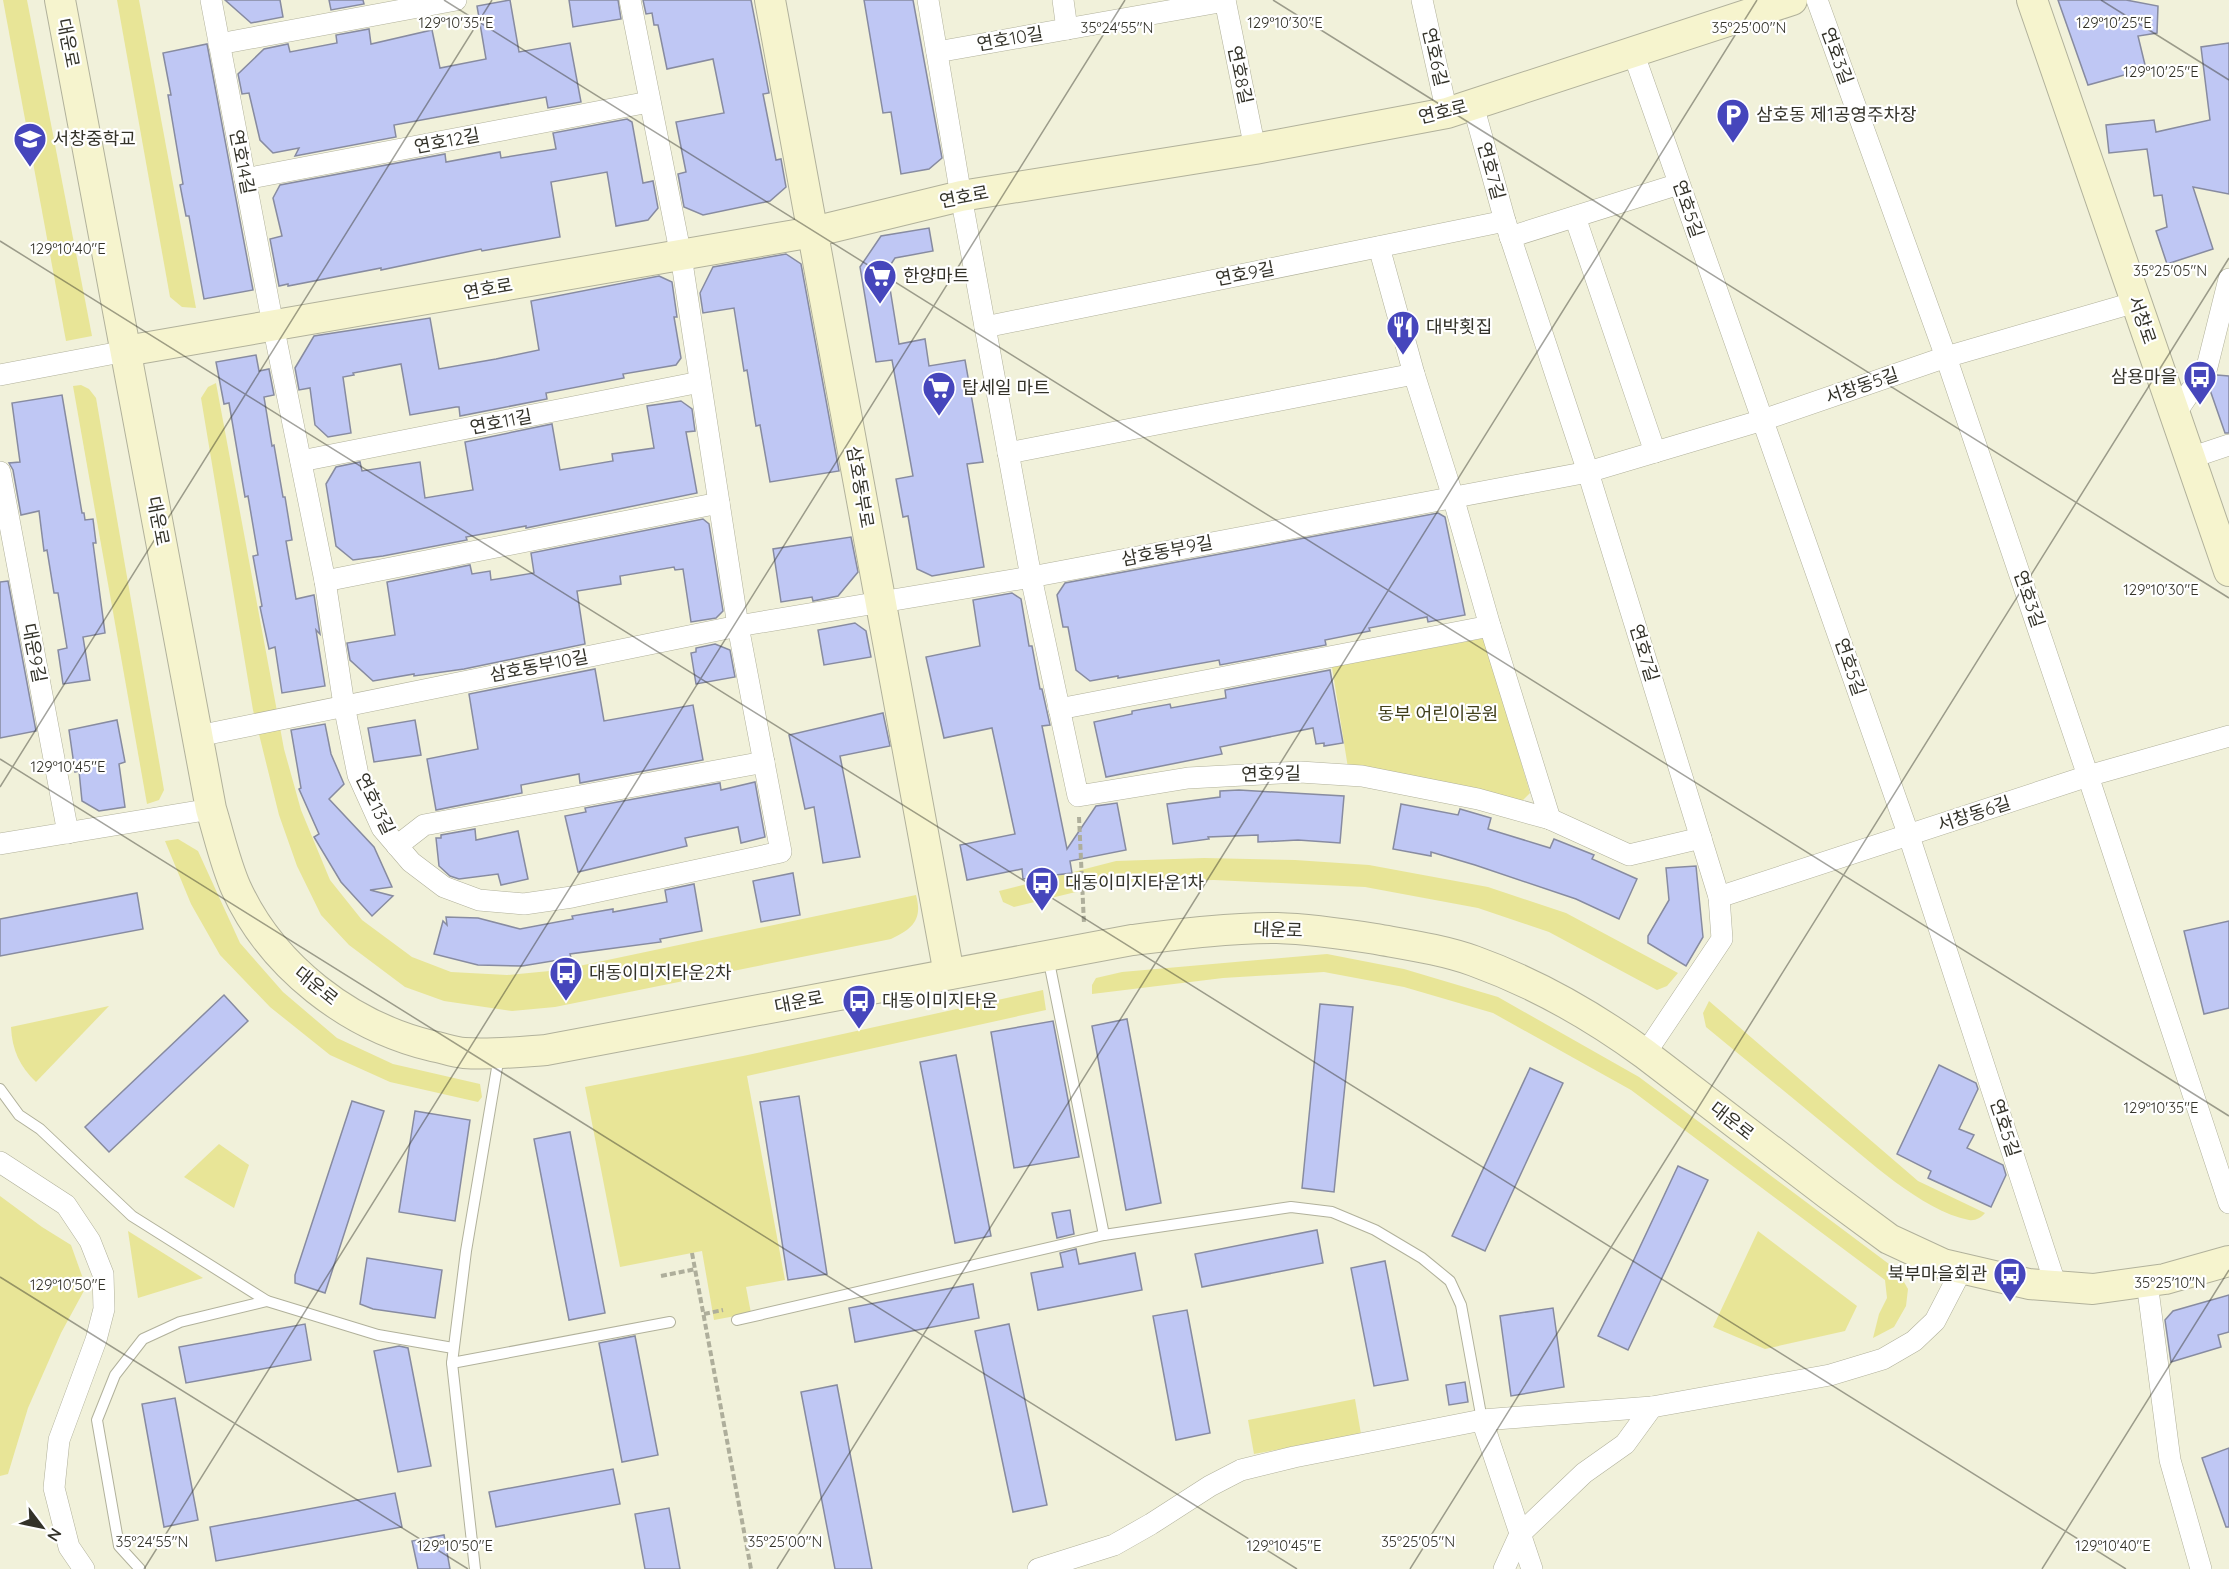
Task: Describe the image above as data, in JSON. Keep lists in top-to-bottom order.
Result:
{
  "streets": {
    "street": [
      "연호10길",
      "대운로",
      "연호3길",
      "연호6길",
      "연호8길",
      "연호로",
      "연호12길",
      "연호14길",
      "연호7길",
      "연호5길",
      "연호9길",
      "서창로",
      "서창동5길",
      "연호11길",
      "삼호동부로",
      "삼호동부9길",
      "대운9길",
      "삼호동부10길",
      "연호13길",
      "서창동6길"
    ]
  },
  "crossings": [
    ["연호10길", "연호8길"],
    ["대운로", "연호로"],
    ["대운로", "연호7길"],
    ["대운로", "연호5길"],
    ["대운로", "삼호동부로"],
    ["대운로", "삼호동부10길"],
    ["연호3길", "서창동5길"],
    ["연호3길", "서창동6길"],
    ["연호6길", "연호로"],
    ["연호6길", "연호7길"],
    ["연호8길", "연호로"],
    ["연호로", "연호14길"],
    ["연호로", "연호7길"],
    ["연호로", "연호5길"],
    ["연호로", "삼호동부로"],
    ["연호로", "연호13길"],
    ["연호12길", "연호14길"],
    ["연호14길", "연호13길"],
    ["연호7길", "연호9길"],
    ["연호7길", "서창동5길"],
    ["연호7길", "삼호동부9길"],
    ["연호7길", "서창동6길"],
    ["연호5길", "서창동5길"],
    ["연호5길", "서창동6길"],
    ["서창로", "서창동5길"],
    ["서창동5길", "삼호동부9길"],
    ["연호11길", "연호13길"],
    ["삼호동부로", "삼호동부9길"],
    ["삼호동부로", "삼호동부10길"],
    ["삼호동부9길", "삼호동부10길"],
    ["삼호동부10길", "연호13길"]
  ],
  "parks": ["동부 어린이공원"],
  "places": {
    "parking": ["삼호동 제1공영주차장"],
    "school or university": ["서창중학교"],
    "supermarket": ["한양마트", "탑세일 마트"],
    "restaurant": ["대박횟집"],
    "bus stop": [
      "삼용마을",
      "대동이미지타운1차",
      "대동이미지타운2차",
      "대동이미지타운",
      "북부마을회관"
    ]
  },
  "north": "bottom right",
  "coordinates": [
    "129°10'25\"E",
    "129°10'35\"E",
    "129°10'30\"E",
    "35°24'55\"N",
    "35°25'00\"N",
    "129°10'40\"E",
    "35°25'05\"N",
    "129°10'45\"E",
    "35°25'10\"N",
    "129°10'50\"E"
  ]
}
